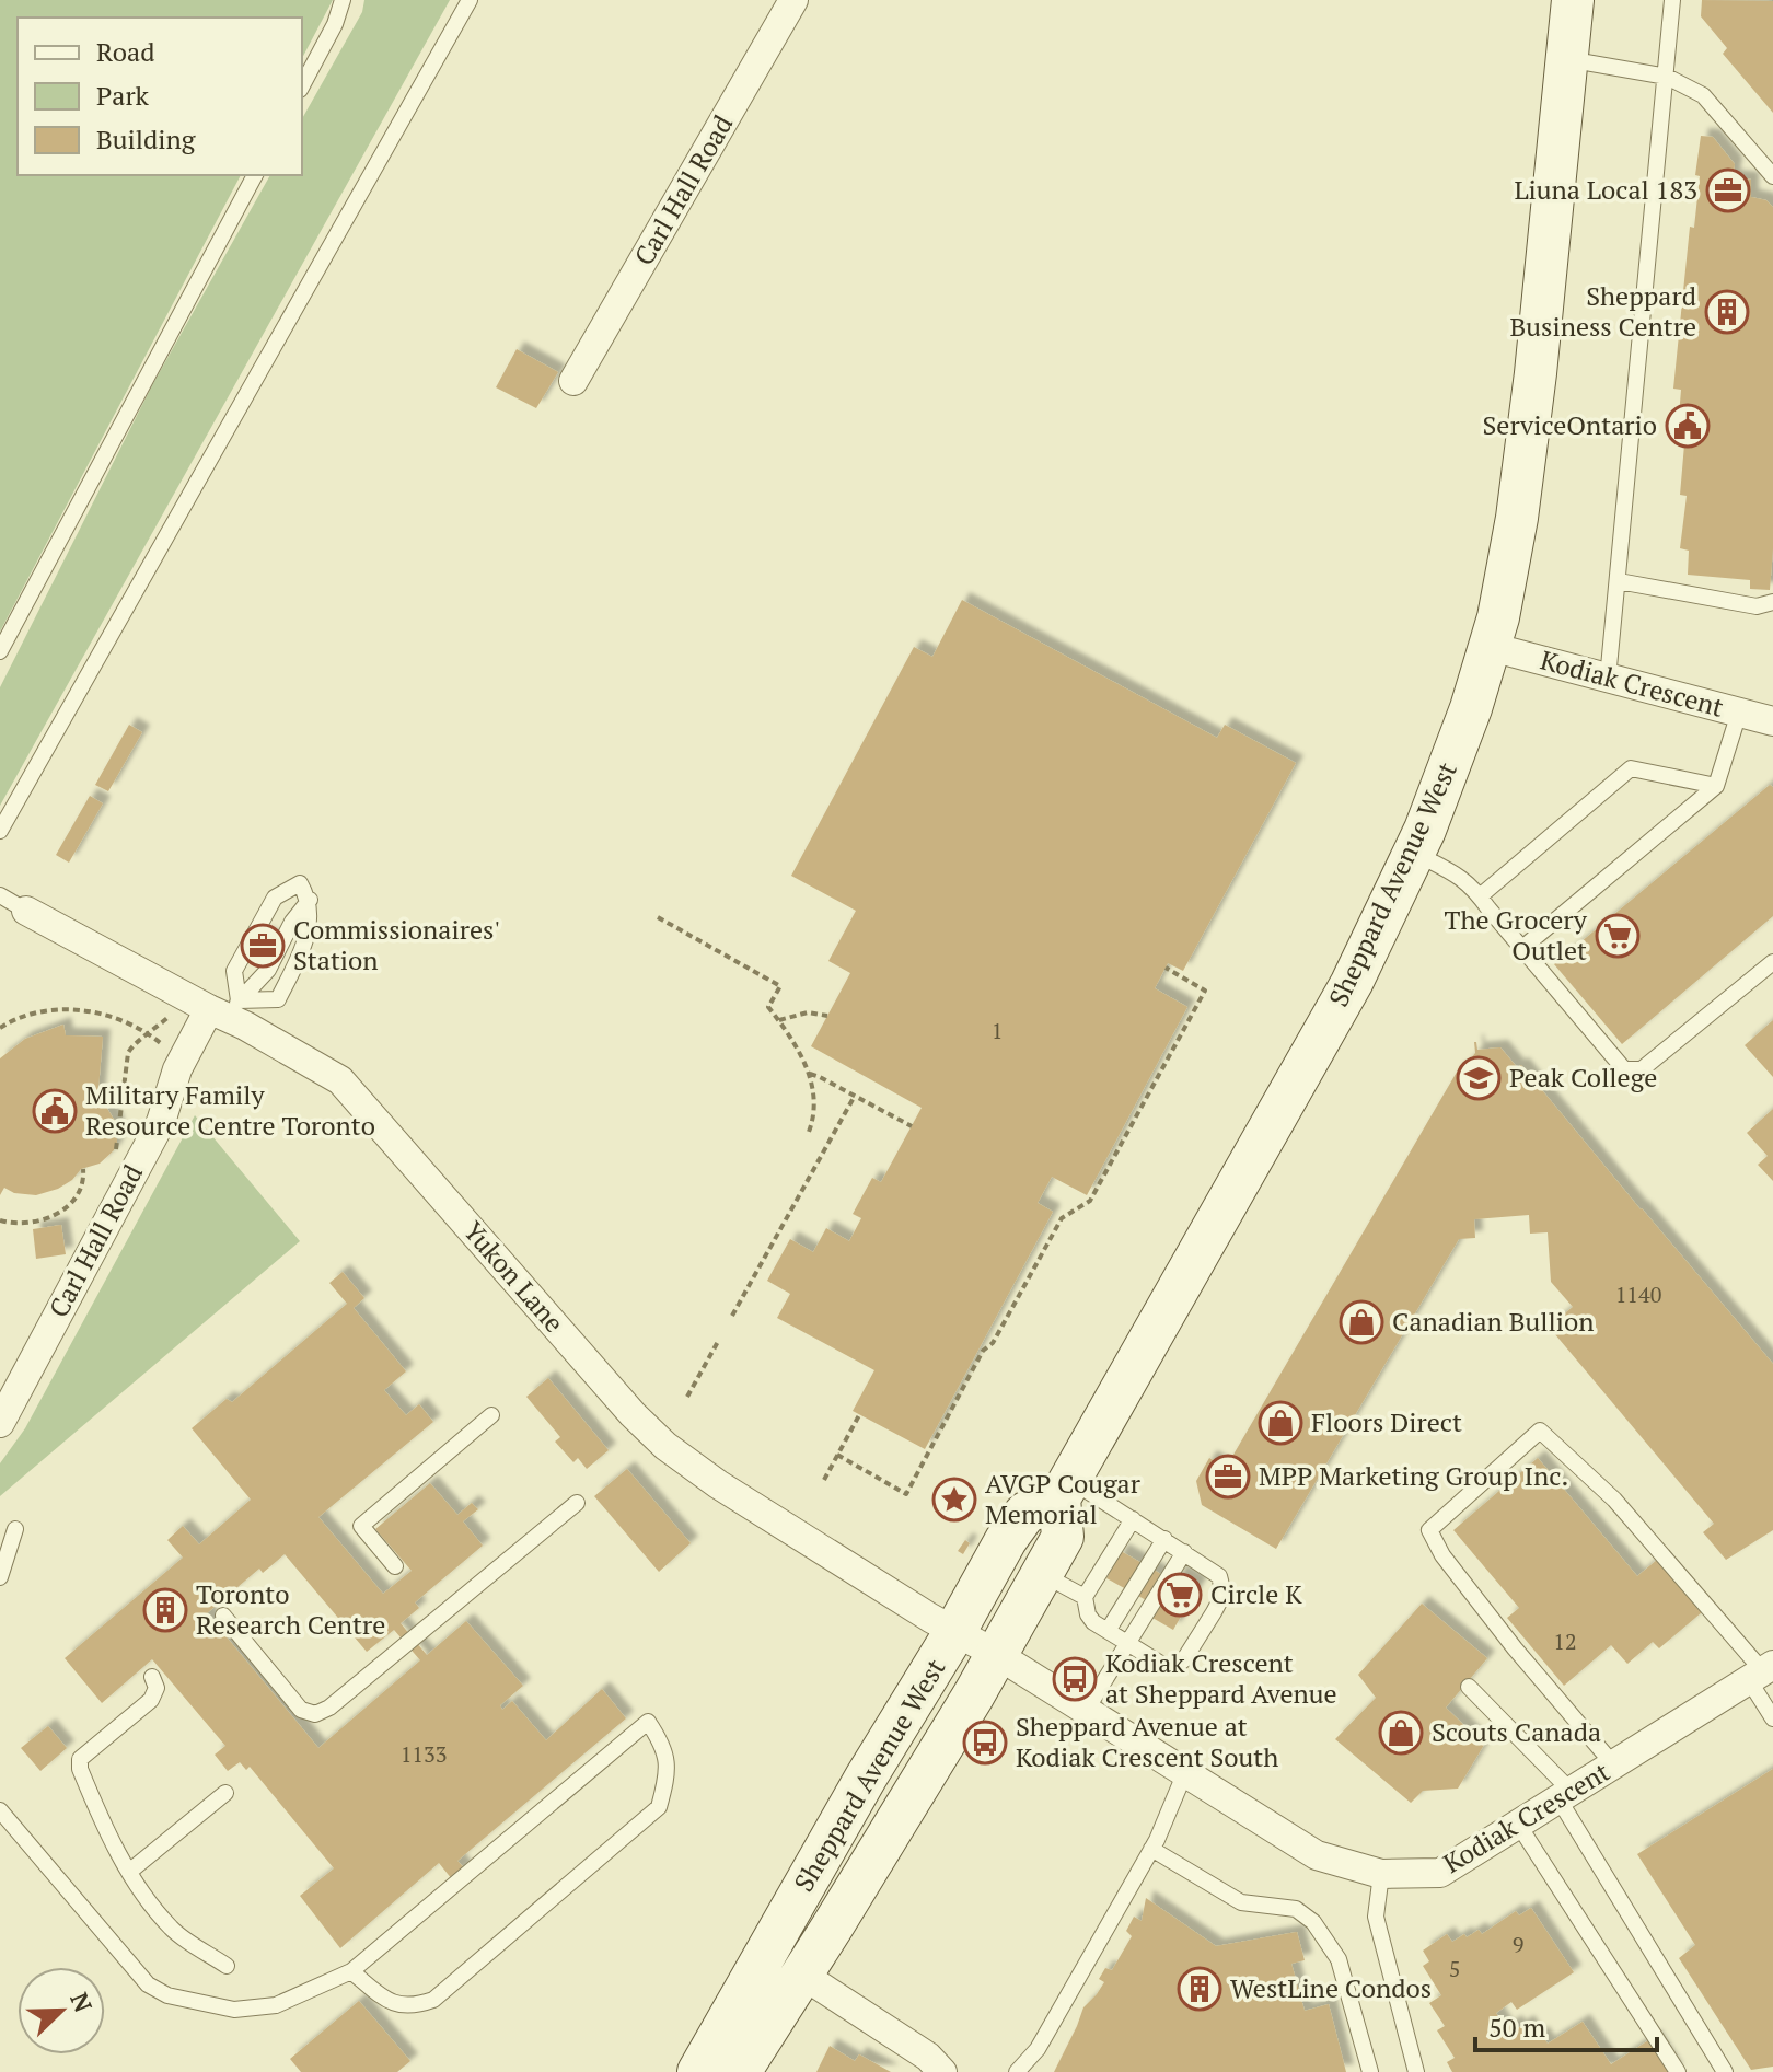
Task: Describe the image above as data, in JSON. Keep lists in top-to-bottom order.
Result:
{
  "streets": {
    "main road": ["Sheppard Avenue West"],
    "street": ["Carl Hall Road", "Kodiak Crescent", "Yukon Lane"]
  },
  "crossings": [
    ["Carl Hall Road", "Yukon Lane"],
    ["Kodiak Crescent", "Sheppard Avenue West"],
    ["Kodiak Crescent", "Yukon Lane"],
    ["Sheppard Avenue West", "Yukon Lane"]
  ],
  "places": {
    "office": ["Liuna Local 183", "Commissionaires' Station", "MPP Marketing Group Inc."],
    "building": ["Sheppard Business Centre", "Toronto Research Centre", "WestLine Condos"],
    "public building": ["ServiceOntario", "Military Family Resource Centre Toronto"],
    "supermarket": ["The Grocery Outlet", "Circle K"],
    "school or university": ["Peak College"],
    "shop": ["Canadian Bullion", "Floors Direct", "Scouts Canada"],
    "place": ["AVGP Cougar Memorial"],
    "bus stop": ["Kodiak Crescent at Sheppard Avenue", "Sheppard Avenue at Kodiak Crescent South"]
  },
  "house_numbers": [
    "1",
    "1140",
    "12",
    "1133",
    "9",
    "5"
  ],
  "legend": ["Road", "Park", "Building"],
  "scale_bar": "50 m",
  "north": "top right"
}
